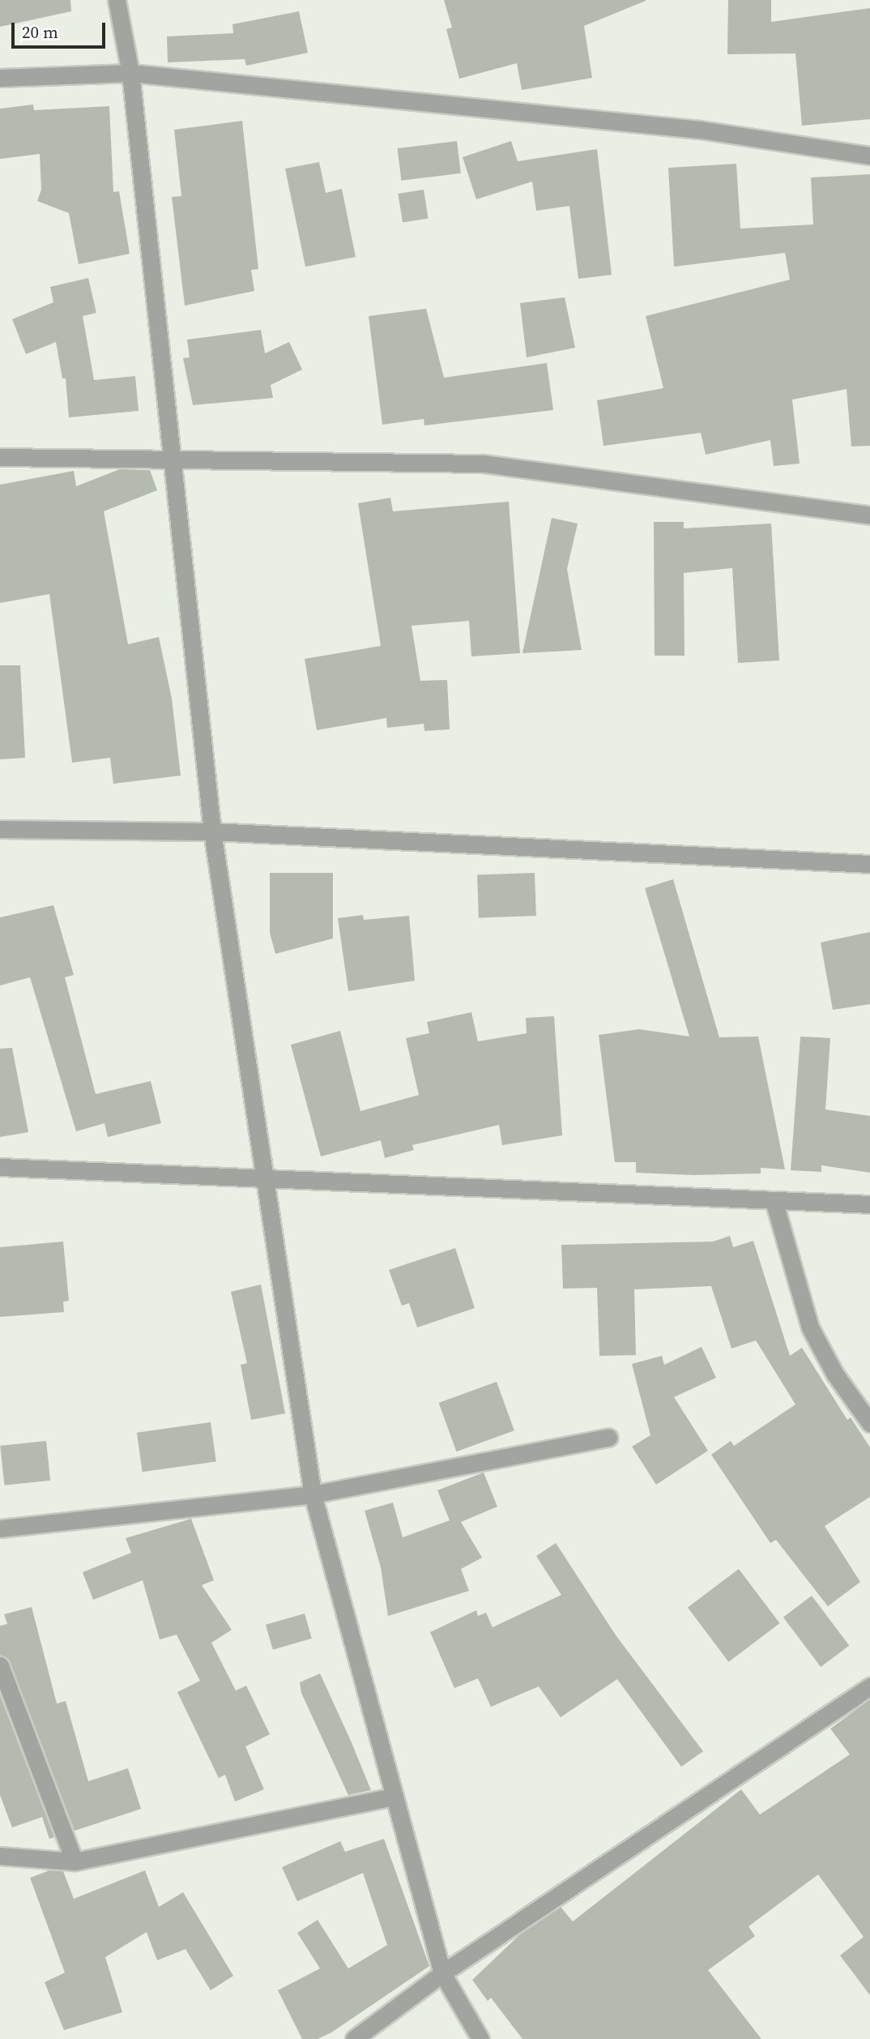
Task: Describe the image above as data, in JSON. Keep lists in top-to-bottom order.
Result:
{
  "scale_bar": "20 m"
}
